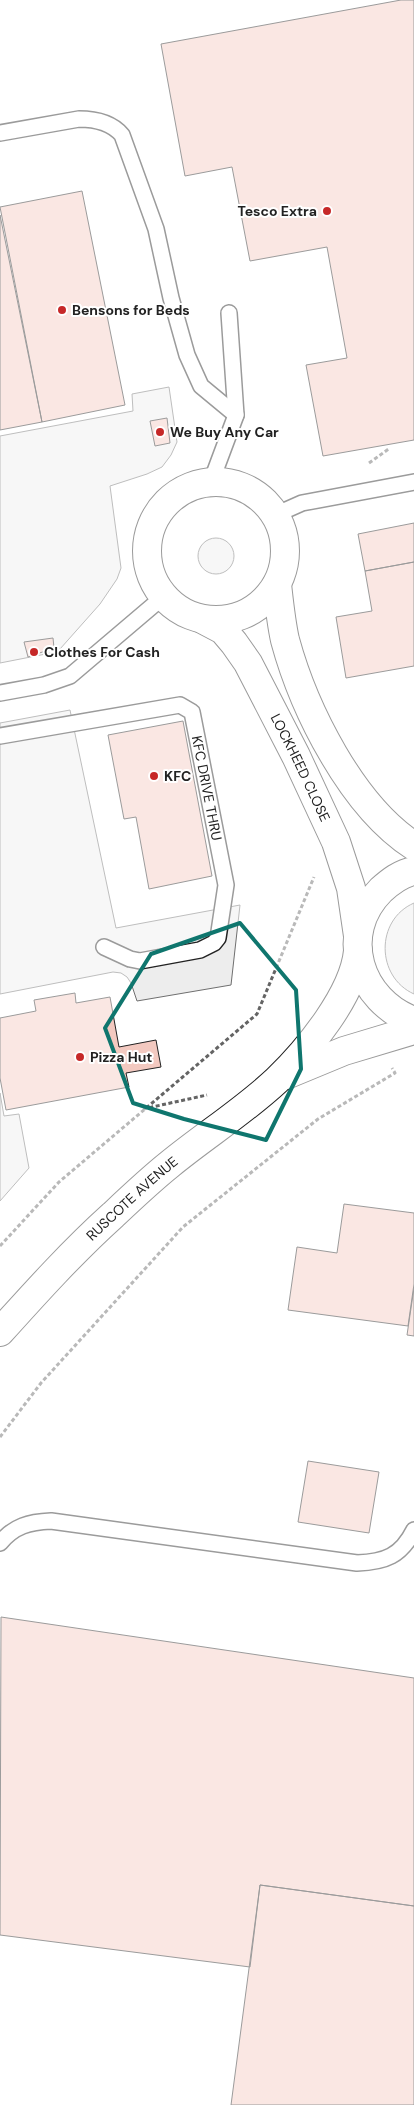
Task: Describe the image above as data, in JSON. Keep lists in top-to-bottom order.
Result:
{
  "streets": {
    "street": ["LOCKHEED CLOSE", "RUSCOTE AVENUE"],
    "lane": ["KFC DRIVE THRU"]
  },
  "crossings": [
    ["LOCKHEED CLOSE", "RUSCOTE AVENUE"]
  ],
  "places": [
    "Tesco Extra",
    "Bensons for Beds",
    "We Buy Any Car",
    "Clothes For Cash",
    "KFC",
    "Pizza Hut"
  ]
}
